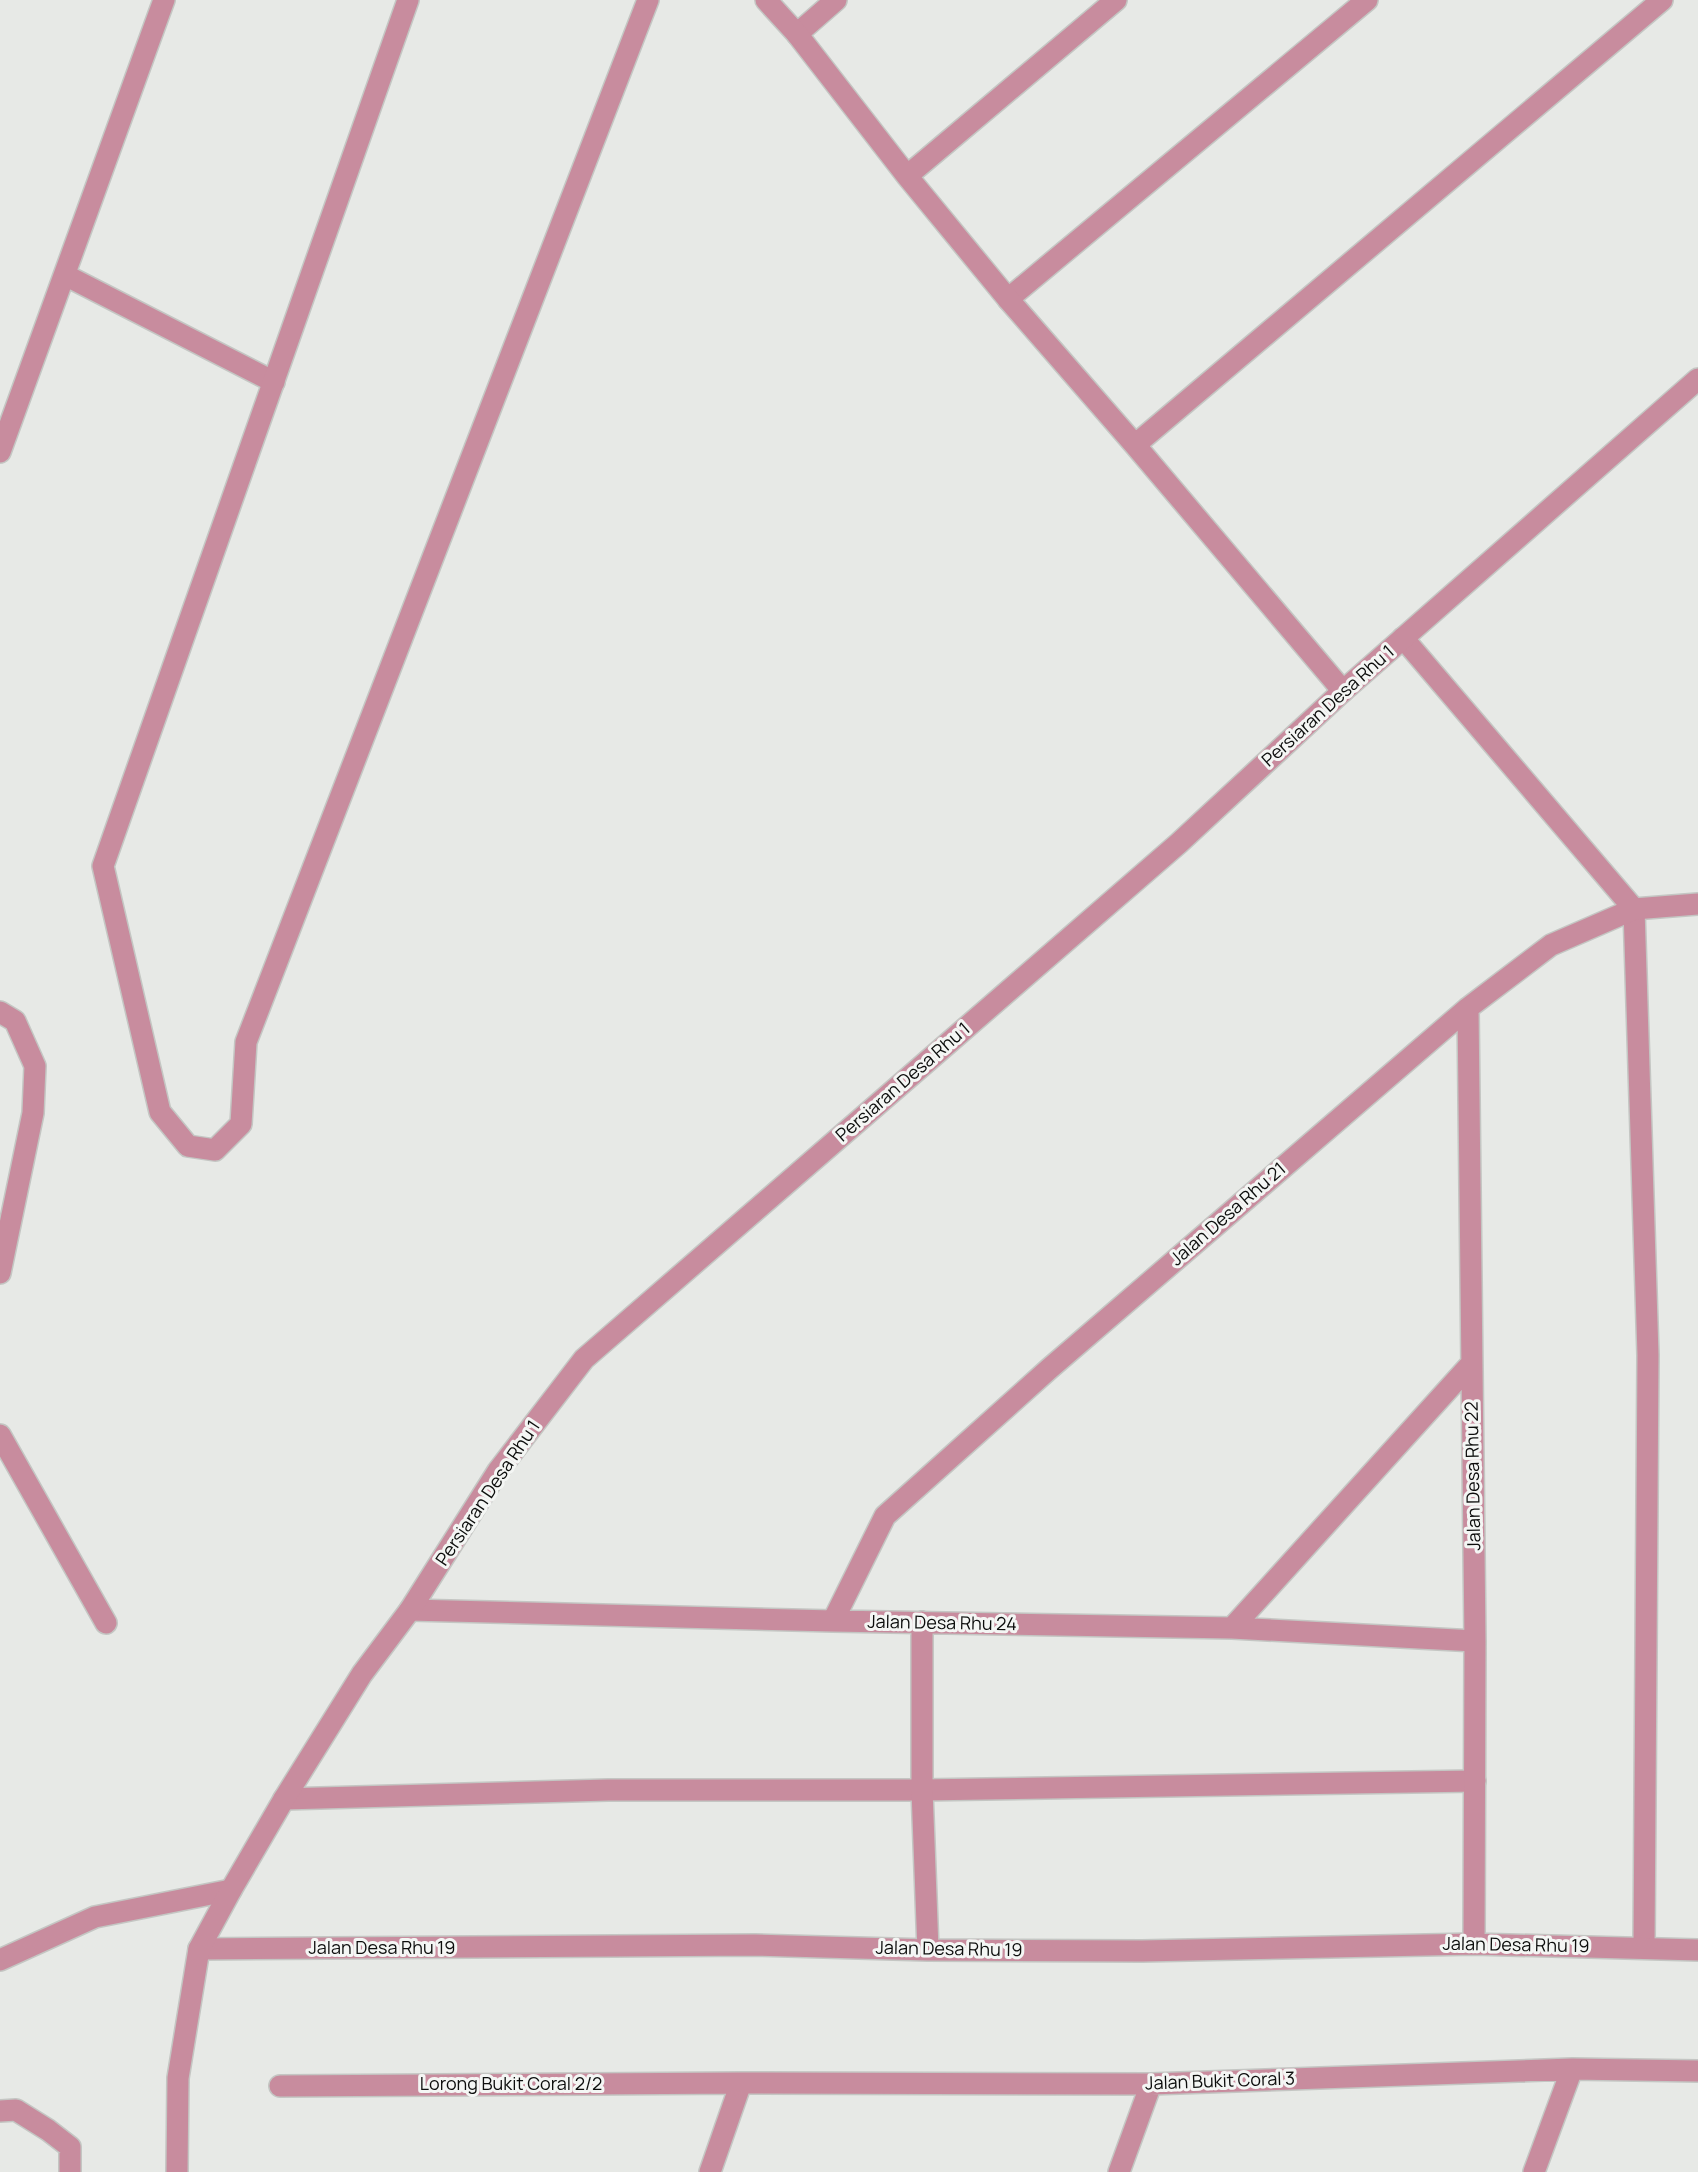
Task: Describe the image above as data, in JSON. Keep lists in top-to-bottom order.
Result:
{
  "streets": {
    "street": [
      "Persiaran Desa Rhu 1",
      "Jalan Desa Rhu 21",
      "Jalan Desa Rhu 22",
      "Jalan Desa Rhu 24",
      "Jalan Desa Rhu 19",
      "Jalan Bukit Coral 3",
      "Lorong Bukit Coral 2/2"
    ]
  },
  "crossings": [
    ["Persiaran Desa Rhu 1", "Jalan Desa Rhu 24"],
    ["Persiaran Desa Rhu 1", "Jalan Desa Rhu 19"],
    ["Jalan Desa Rhu 21", "Jalan Desa Rhu 22"],
    ["Jalan Desa Rhu 21", "Jalan Desa Rhu 24"],
    ["Jalan Desa Rhu 22", "Jalan Desa Rhu 24"],
    ["Jalan Desa Rhu 22", "Jalan Desa Rhu 19"],
    ["Jalan Bukit Coral 3", "Lorong Bukit Coral 2/2"]
  ]
}
